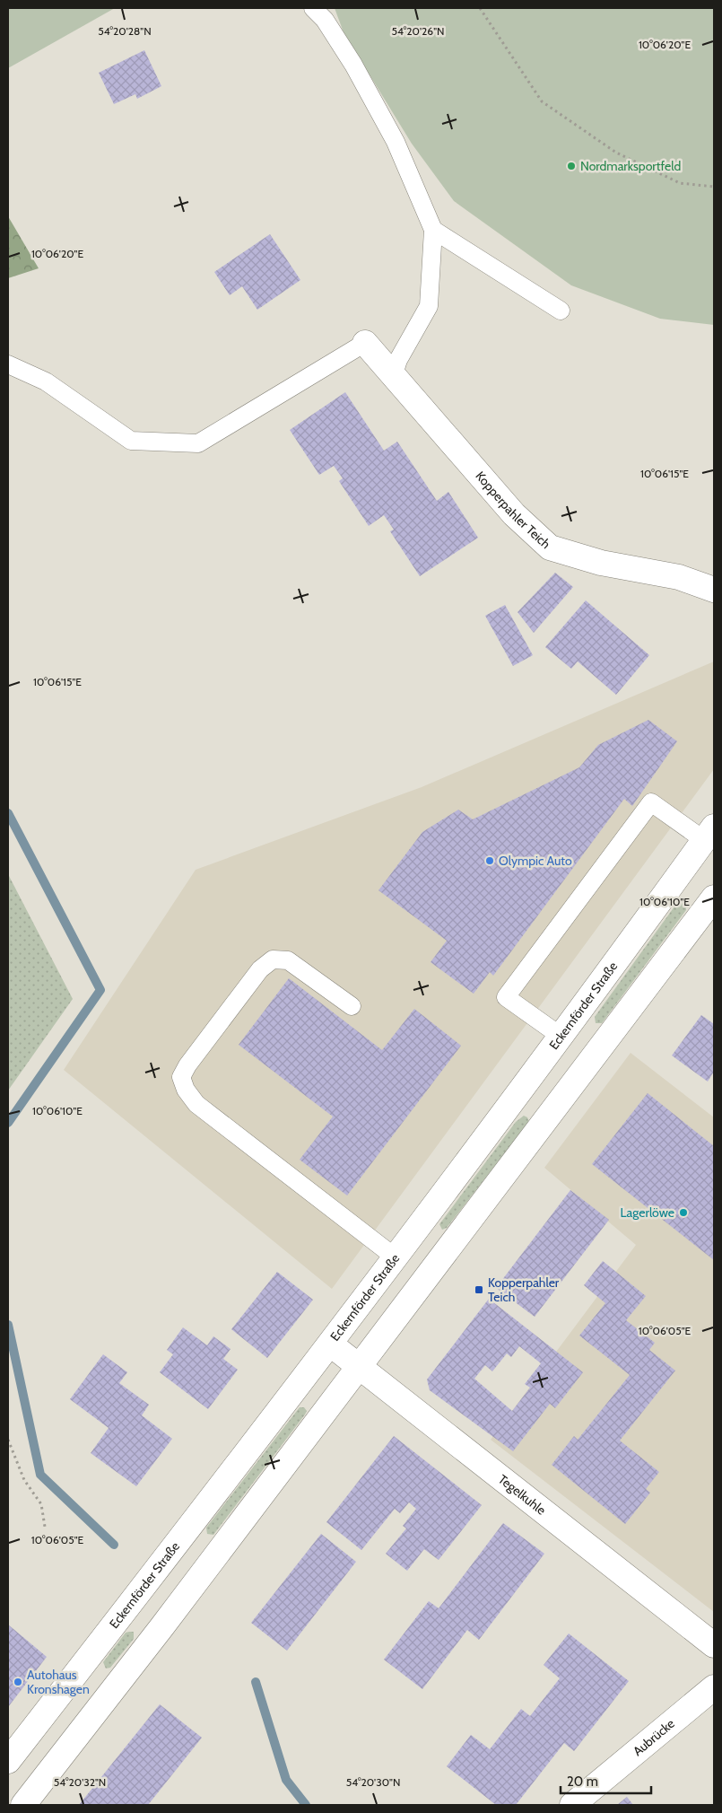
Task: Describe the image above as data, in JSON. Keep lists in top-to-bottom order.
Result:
{
  "streets": {
    "main road": [
      "Kopperpahler Teich",
      "Eckernförder Straße",
      "Tegelkuhle",
      "Aubrücke"
    ]
  },
  "crossings": [
    ["Eckernförder Straße", "Tegelkuhle"]
  ],
  "places": {
    "other": [
      "Nordmarksportfeld",
      "Olympic Auto",
      "Lagerlöwe",
      "Autohaus Kronshagen"
    ],
    "transit": ["Kopperpahler Teich"]
  },
  "scale_bar": "20 m",
  "coordinates": [
    "54°20'28\"N",
    "54°20'26\"N",
    "10°06'20\"E",
    "10°06'15\"E",
    "10°06'10\"E",
    "10°06'05\"E",
    "54°20'32\"N",
    "54°20'30\"N"
  ]
}
